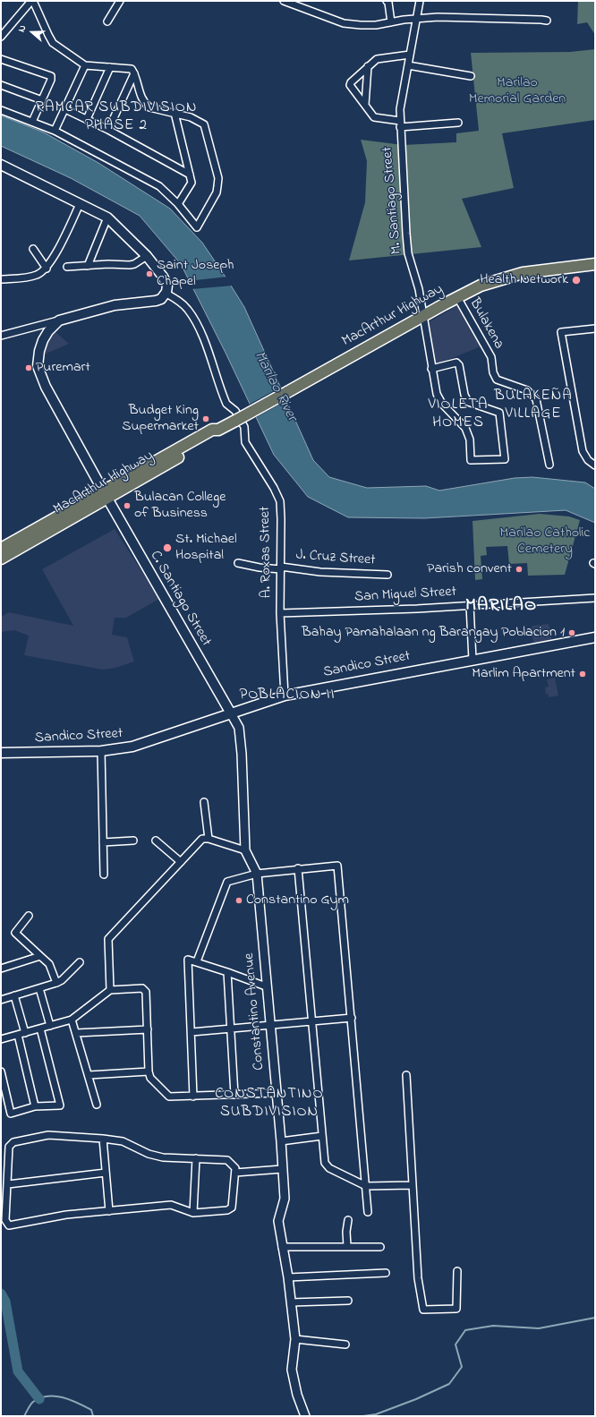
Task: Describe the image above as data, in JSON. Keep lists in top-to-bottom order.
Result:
{
  "streets": {
    "highway": ["MacArthur Highway"],
    "main road": ["C. Santiago Street", "Sandico Street"],
    "street": [
      "M. Santiago Street",
      "Bulakena",
      "A. Roxas Street",
      "J. Cruz Street",
      "San Miguel Street",
      "Constantino Avenue"
    ]
  },
  "crossings": [
    ["M. Santiago Street", "MacArthur Highway"],
    ["MacArthur Highway", "Bulakena"],
    ["MacArthur Highway", "C. Santiago Street"],
    ["A. Roxas Street", "J. Cruz Street"],
    ["A. Roxas Street", "San Miguel Street"],
    ["A. Roxas Street", "Sandico Street"],
    ["C. Santiago Street", "Sandico Street"],
    ["C. Santiago Street", "Constantino Avenue"],
    ["Sandico Street", "Constantino Avenue"]
  ],
  "districts": [
    "RAMCAR SUBDIVISION PHASE 2",
    "BULAKEÑA VILLAGE",
    "VIOLETA HOMES",
    "MARILAO",
    "POBLACION II",
    "CONSTANTINO SUBDIVISION"
  ],
  "water": ["Marilao River"],
  "parks": ["Marilao Memorial Garden", "Marilao Catholic Cemetery"],
  "places": [
    "Saint Joseph Chapel",
    "Health Network",
    "Puremart",
    "Budget King Supermarket",
    "Bulacan College of Business",
    "St. Michael Hospital",
    "Parish convent",
    "Bahay Pamahalaan ng Barangay Poblacion 1",
    "Marlim Apartment",
    "Constantino Gym"
  ],
  "north": "left"
}
